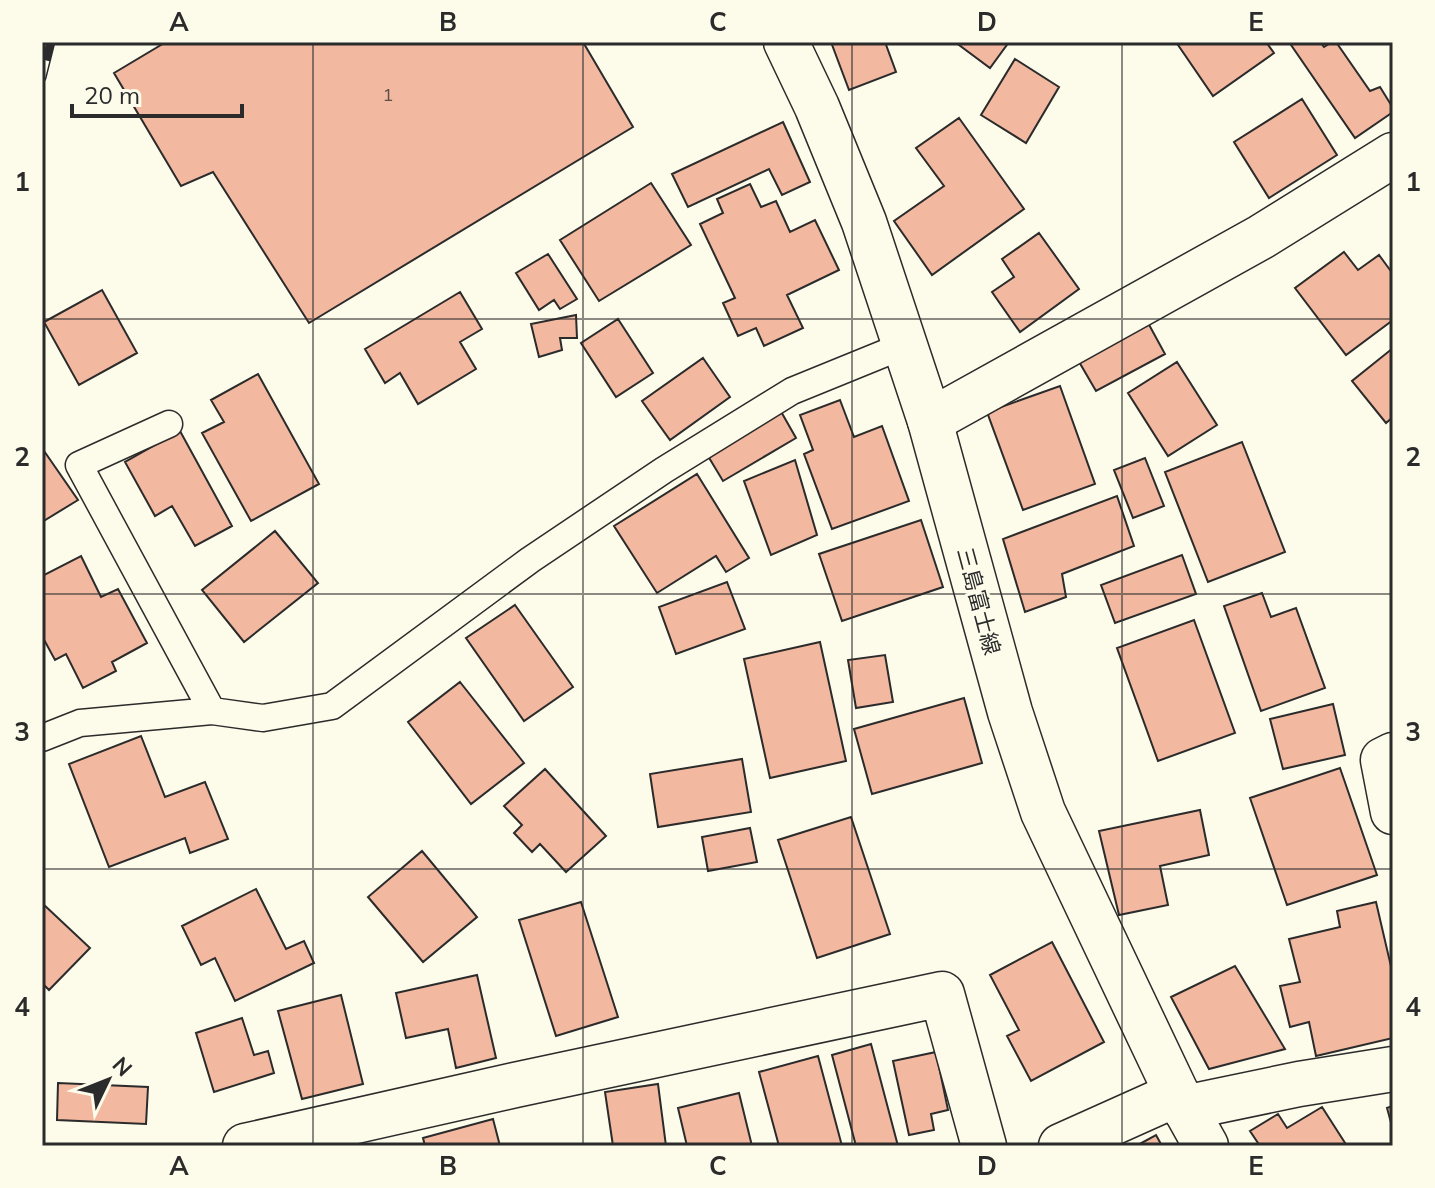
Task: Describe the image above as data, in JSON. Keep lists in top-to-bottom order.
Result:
{
  "streets": {
    "street": ["三島富士線"]
  },
  "house_numbers": ["1"],
  "scale_bar": "20 m",
  "north": "top right",
  "grid": {
    "columns": [
      "A",
      "B",
      "C",
      "D",
      "E"
    ],
    "rows": [
      "1",
      "2",
      "3",
      "4"
    ]
  }
}
